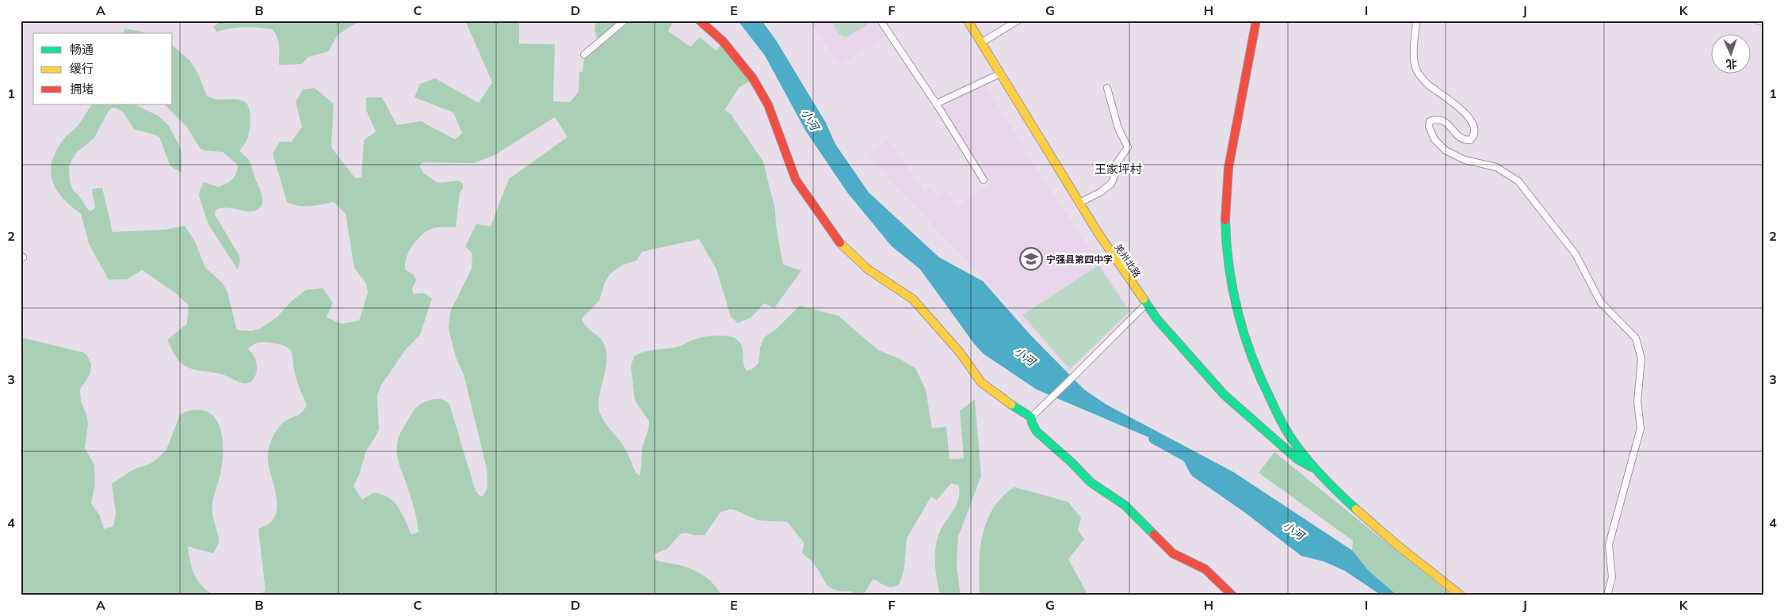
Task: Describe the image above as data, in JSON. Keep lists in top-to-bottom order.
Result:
{
  "streets": {
    "main road": ["羌州北路"]
  },
  "districts": ["王家坪村"],
  "water": ["小河"],
  "places": {
    "school or university": ["宁强县第四中学"]
  },
  "legend": ["畅通", "缓行", "拥堵"],
  "north": "bottom",
  "grid": {
    "columns": [
      "A",
      "B",
      "C",
      "D",
      "E",
      "F",
      "G",
      "H",
      "I",
      "J",
      "K"
    ],
    "rows": [
      "1",
      "2",
      "3",
      "4"
    ]
  }
}
